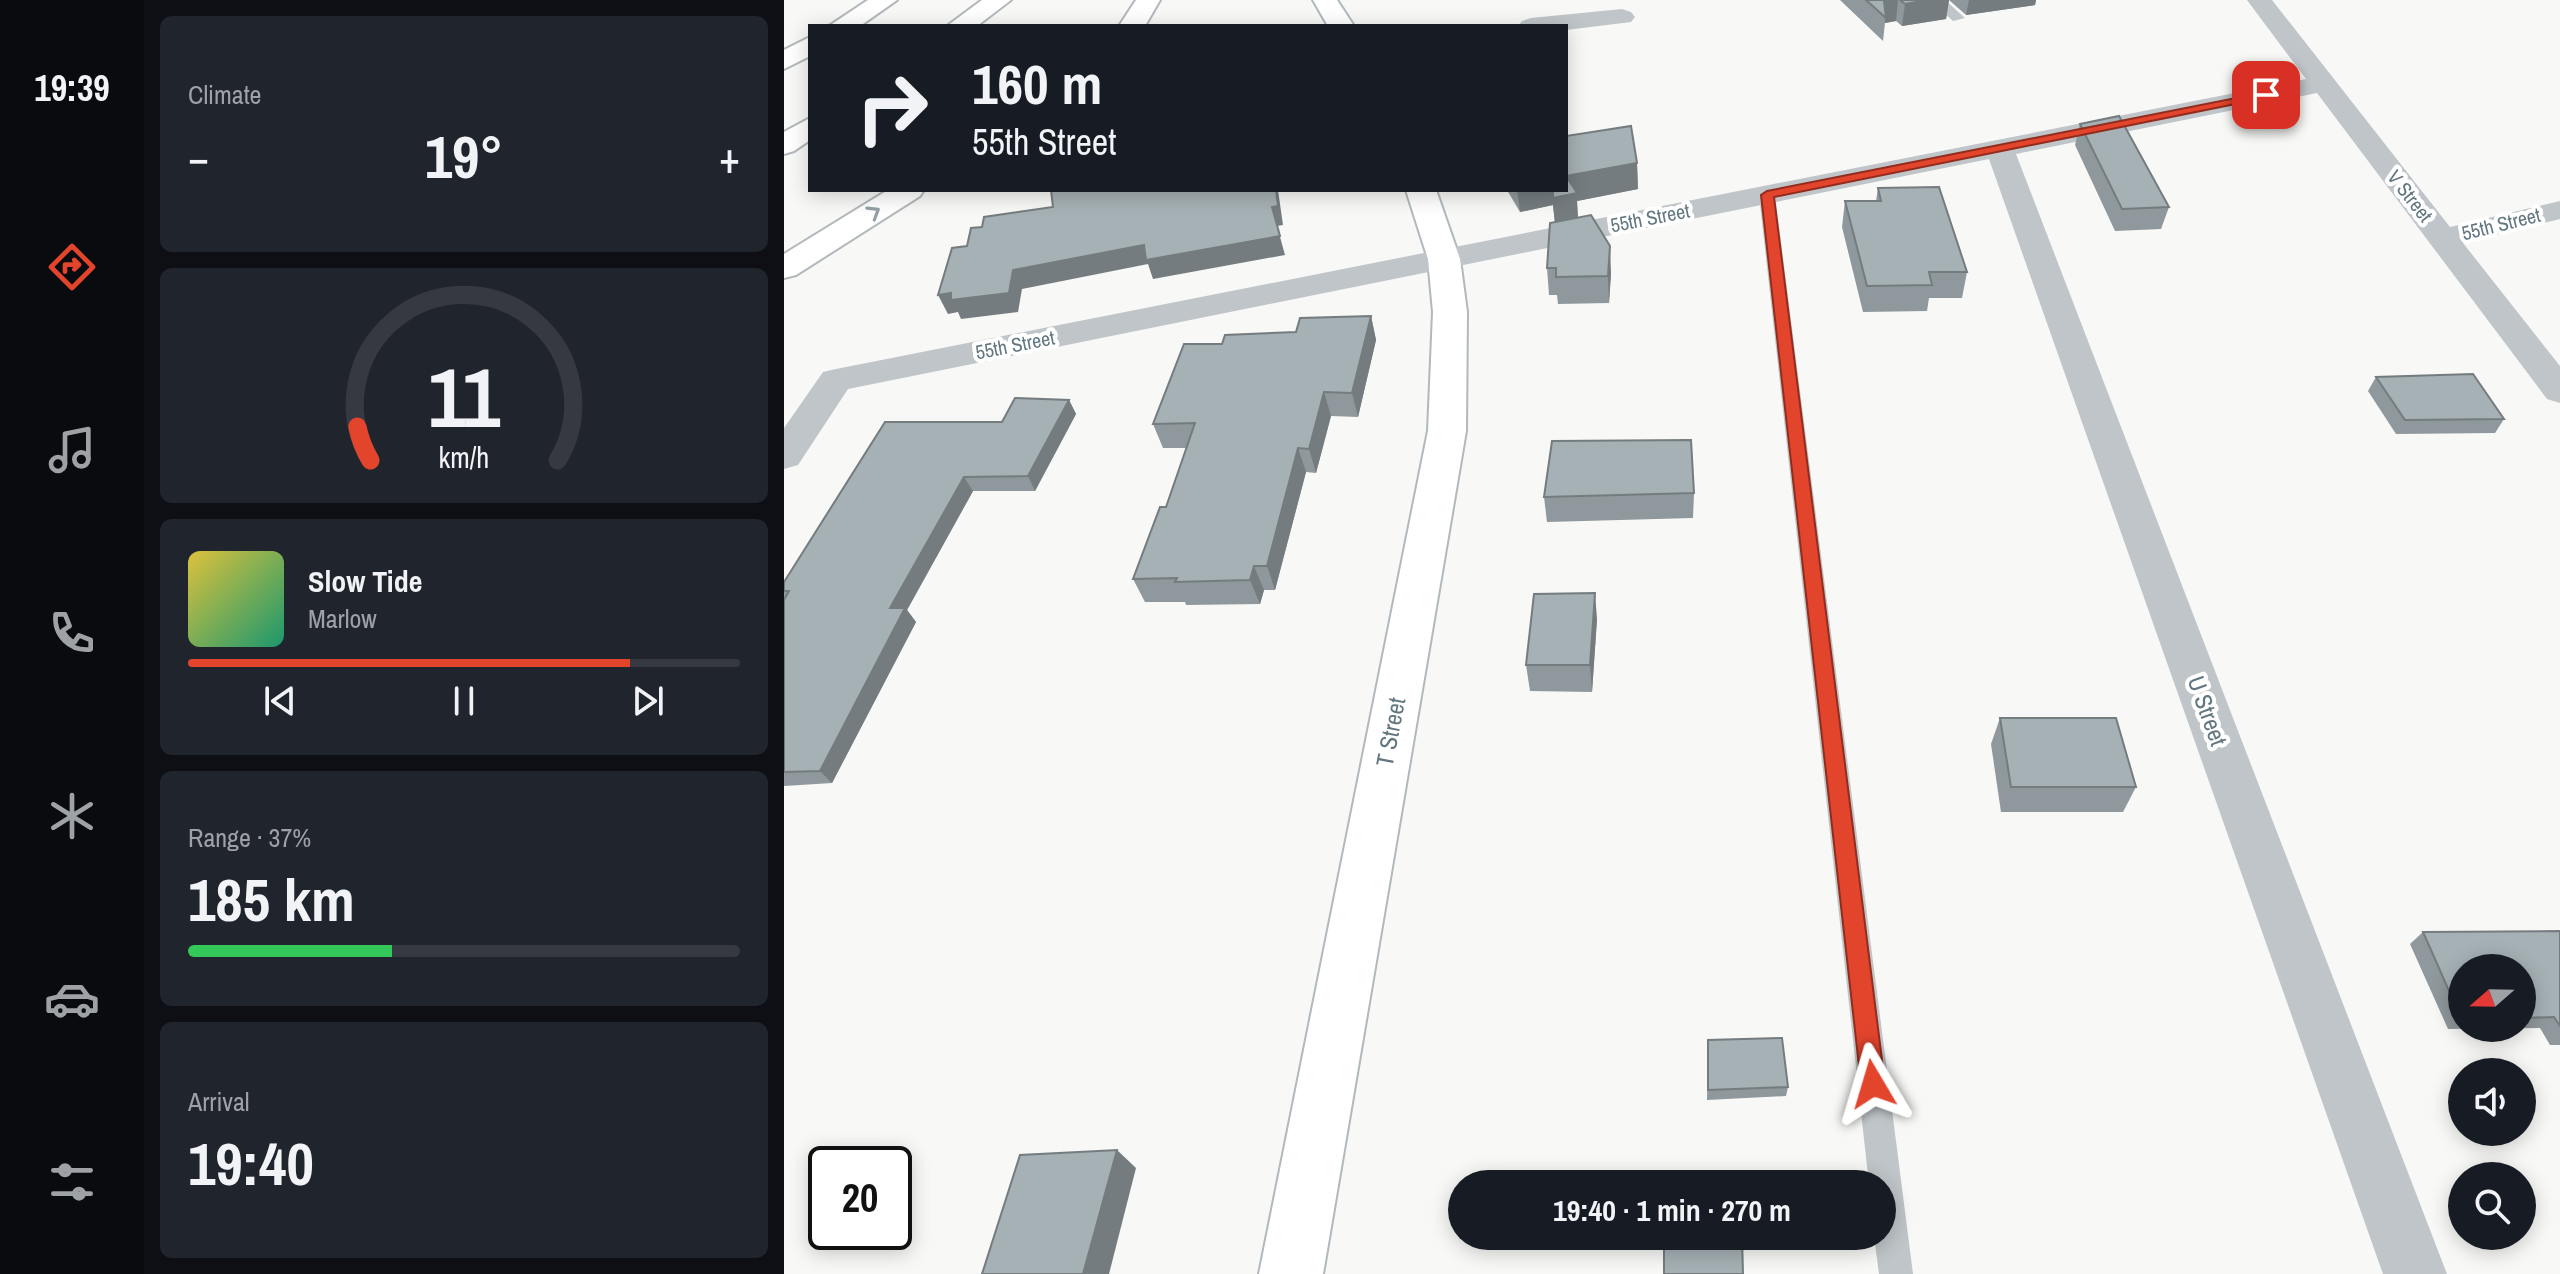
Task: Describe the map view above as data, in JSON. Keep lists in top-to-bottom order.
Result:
{
  "streets": {
    "main road": ["T Street"],
    "street": ["V Street", "55th Street", "U Street"]
  },
  "crossings": [
    ["V Street", "55th Street"],
    ["55th Street", "U Street"],
    ["55th Street", "T Street"]
  ],
  "north": "left",
  "page": {
    "tabs": "19:39",
    "tile": [
      "Climate",
      ["Range · 37%", "185 km"],
      ["Arrival", "19:40"]
    ],
    "turn": ["160 m", "55th Street"],
    "heat": ["−", "19°", "+"],
    "song": ["Slow Tide", "Marlow"],
    "limit": "20",
    "trip": "19:40 · 1 min · 270 m",
    "gauge": ["11", "km/h"]
  }
}
